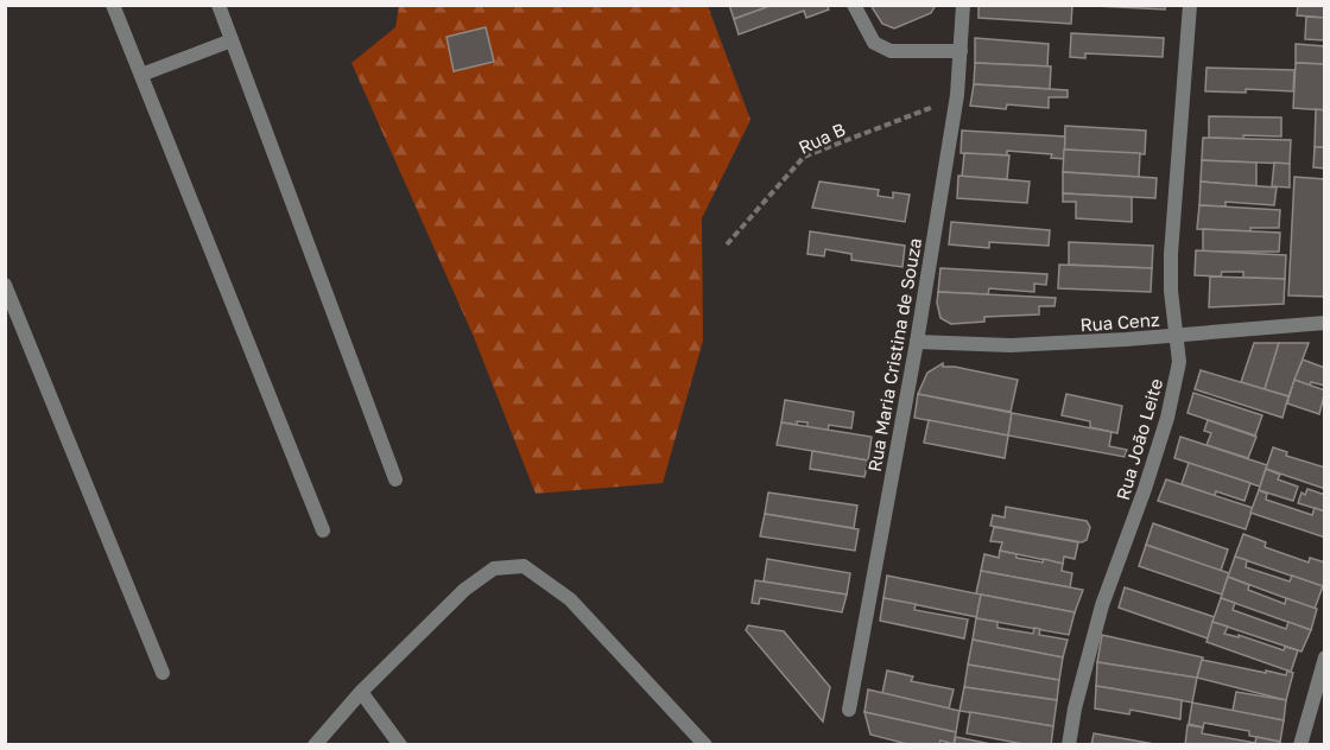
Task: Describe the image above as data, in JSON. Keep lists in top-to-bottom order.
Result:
{
  "streets": {
    "street": ["Rua Cenz", "Rua Maria Cristina de Souza", "Rua João Leite"],
    "path": ["Rua B"]
  },
  "crossings": [
    ["Rua B", "Rua Maria Cristina de Souza"],
    ["Rua Cenz", "Rua Maria Cristina de Souza"],
    ["Rua Cenz", "Rua João Leite"]
  ]
}
